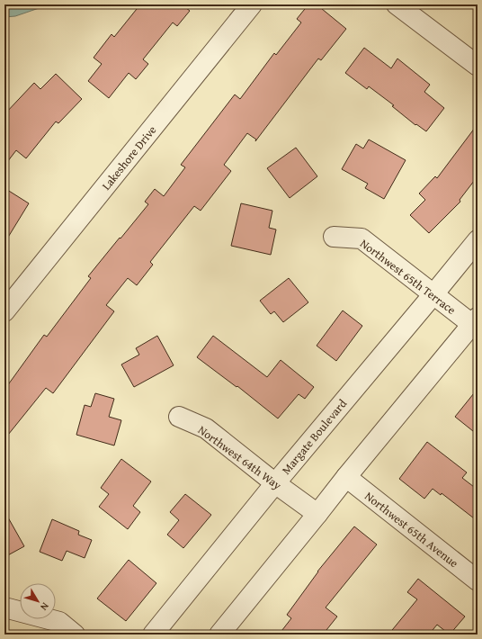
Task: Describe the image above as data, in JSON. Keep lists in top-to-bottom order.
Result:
{
  "streets": {
    "street": [
      "Lakeshore Drive",
      "Northwest 65th Terrace",
      "Margate Boulevard",
      "Northwest 64th Way",
      "Northwest 65th Avenue"
    ]
  },
  "crossings": [
    ["Northwest 65th Terrace", "Margate Boulevard"],
    ["Margate Boulevard", "Northwest 64th Way"]
  ],
  "north": "bottom right"
}
